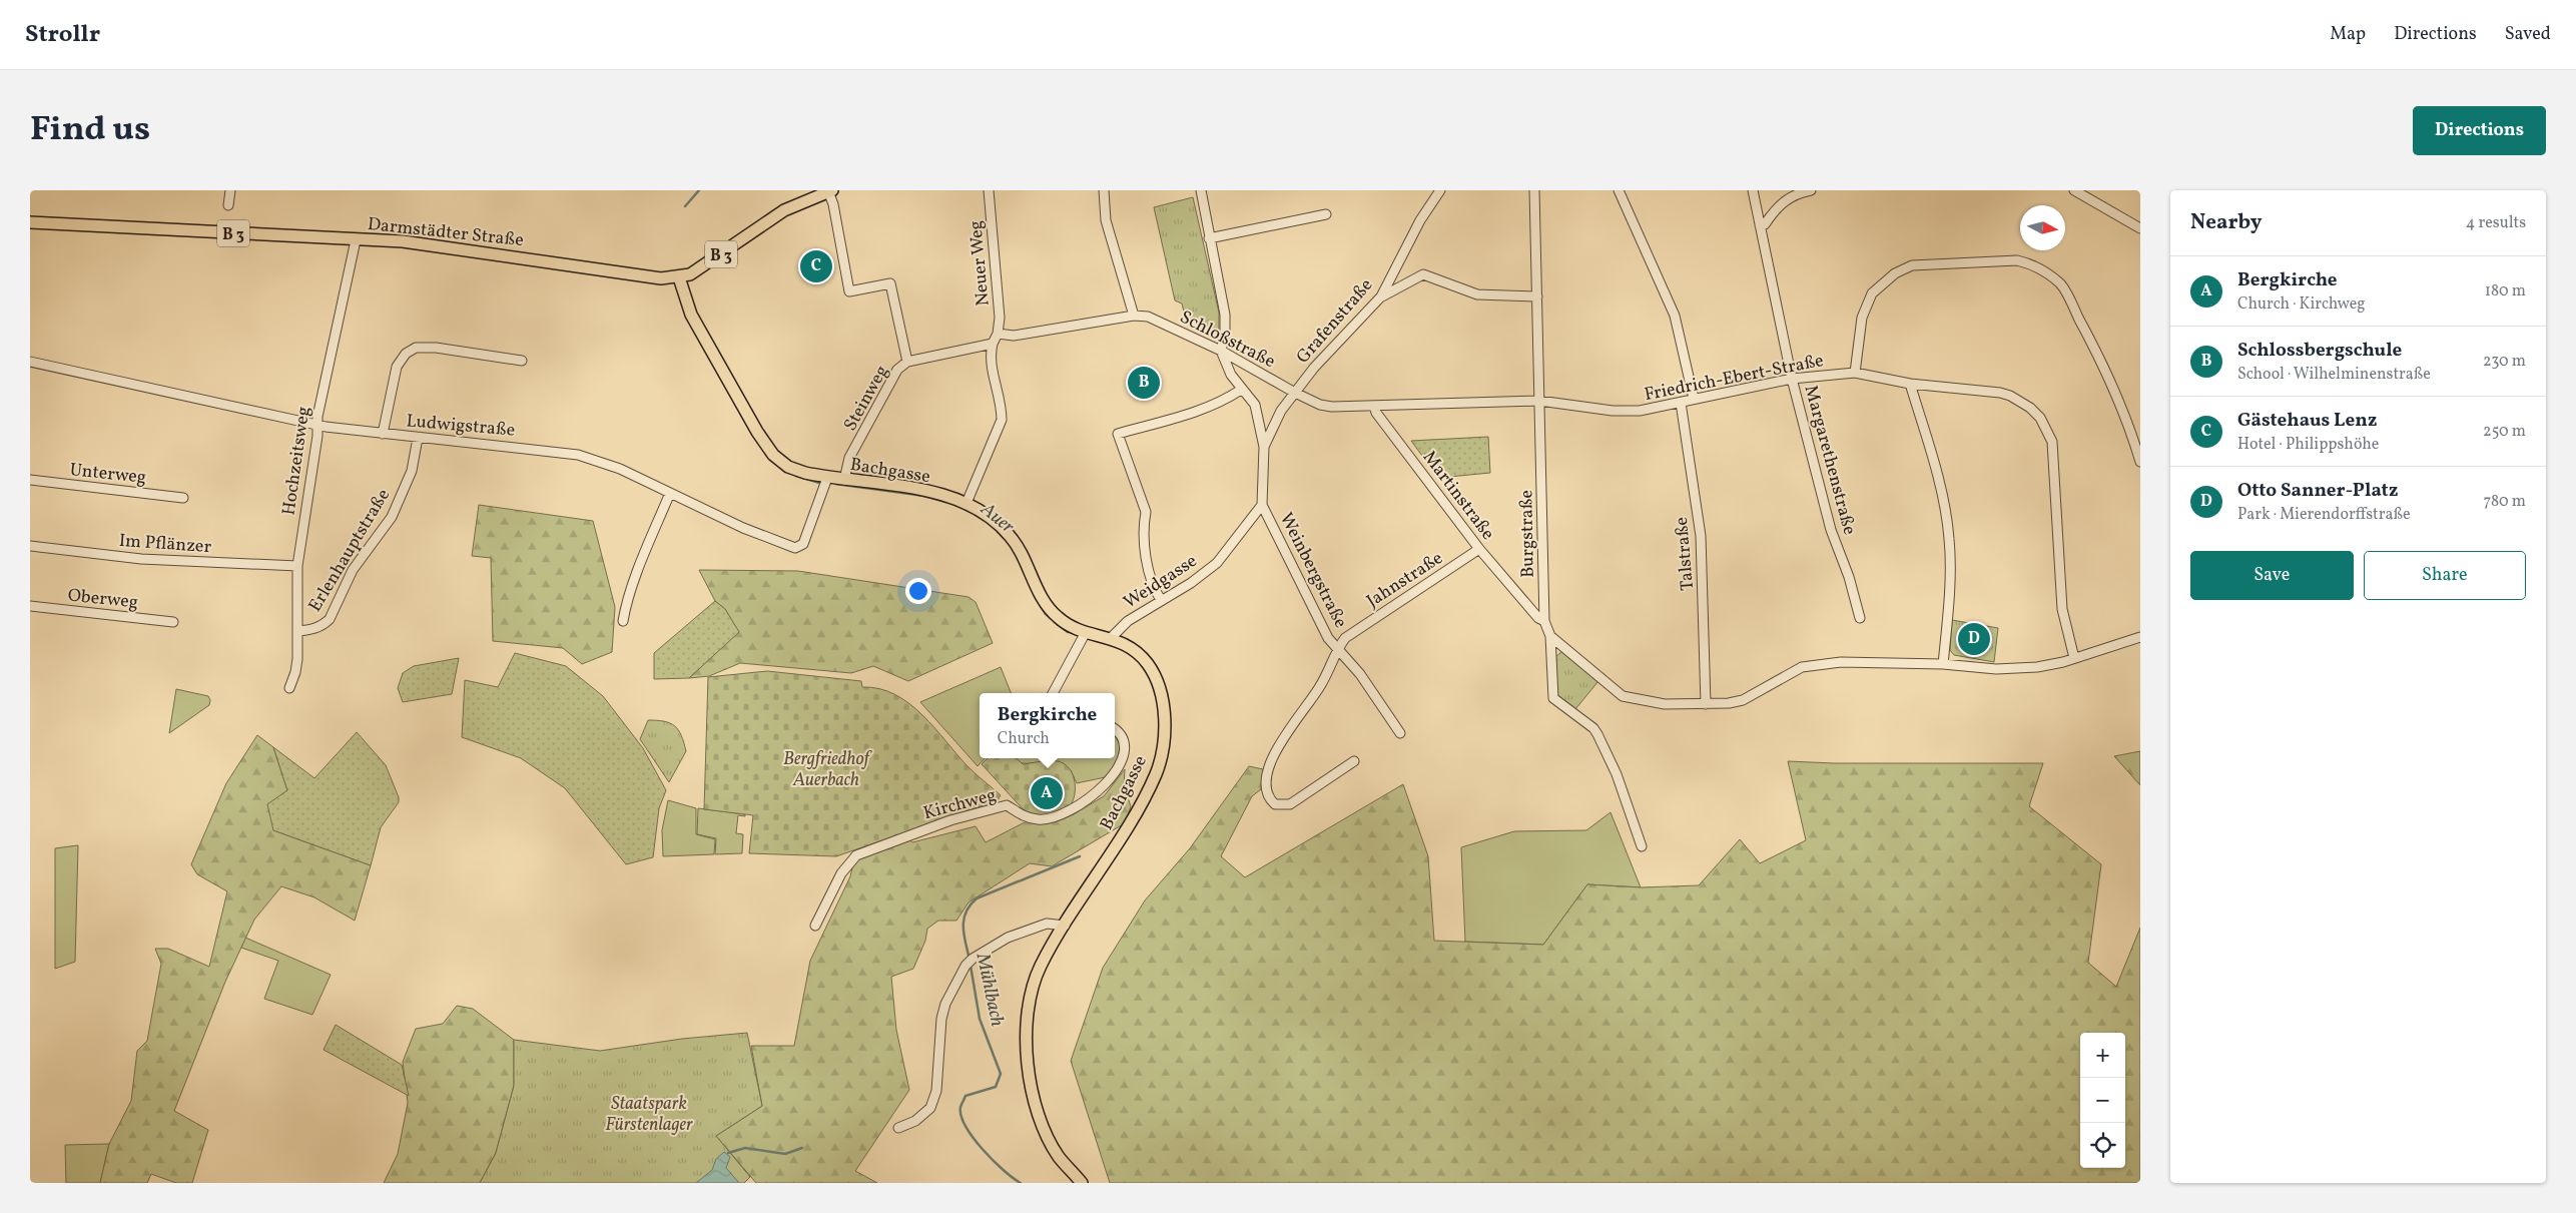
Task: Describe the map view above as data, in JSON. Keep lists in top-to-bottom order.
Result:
{
  "streets": {
    "main road": ["Darmstädter Straße", "B 3", "Bachgasse"],
    "street": [
      "Neuer Weg",
      "Grafenstraße",
      "Schloßstraße",
      "Friedrich-Ebert-Straße",
      "Steinweg",
      "Ludwigstraße",
      "Margarethenstraße",
      "Hochzeitsweg",
      "Unterweg",
      "Martinstraße",
      "Burgstraße",
      "Im Pflänzer",
      "Erlenhauptstraße",
      "Talstraße",
      "Weinbergstraße",
      "Jahnstraße",
      "Weidgasse",
      "Oberweg",
      "Kirchweg"
    ]
  },
  "crossings": [
    ["Darmstädter Straße", "Hochzeitsweg"],
    ["Darmstädter Straße", "Bachgasse"],
    ["Neuer Weg", "Schloßstraße"],
    ["Grafenstraße", "Schloßstraße"],
    ["Schloßstraße", "Friedrich-Ebert-Straße"],
    ["Schloßstraße", "Martinstraße"],
    ["Schloßstraße", "Burgstraße"],
    ["Friedrich-Ebert-Straße", "Margarethenstraße"],
    ["Friedrich-Ebert-Straße", "Burgstraße"],
    ["Friedrich-Ebert-Straße", "Talstraße"],
    ["Steinweg", "Bachgasse"],
    ["Ludwigstraße", "Hochzeitsweg"],
    ["Ludwigstraße", "Bachgasse"],
    ["Ludwigstraße", "Erlenhauptstraße"],
    ["Hochzeitsweg", "Im Pflänzer"],
    ["Hochzeitsweg", "Erlenhauptstraße"],
    ["Bachgasse", "Weidgasse"],
    ["Martinstraße", "Burgstraße"],
    ["Martinstraße", "Jahnstraße"],
    ["Weinbergstraße", "Jahnstraße"],
    ["Weinbergstraße", "Weidgasse"]
  ],
  "water": ["Auer", "Mühlbach"],
  "parks": ["Bergfriedhof Auerbach", "Staatspark Fürstenlager"],
  "north": "right",
  "page": {
    "header": "Strollr",
    "nav": ["Map", "Directions", "Saved"],
    "title": "Find us",
    "buttons": [
      "Directions",
      ["Save", "Share"]
    ],
    "heading": ["Nearby", "4 results"],
    "pins": [
      "C",
      "B",
      "D",
      "A"
    ],
    "list": [
      {
        "mark": "A",
        "name": "Bergkirche",
        "note": "Church · Kirchweg",
        "value": "180 m"
      },
      {
        "mark": "B",
        "name": "Schlossbergschule",
        "note": "School · Wilhelminenstraße",
        "value": "230 m"
      },
      {
        "mark": "C",
        "name": "Gästehaus Lenz",
        "note": "Hotel · Philippshöhe",
        "value": "250 m"
      },
      {
        "mark": "D",
        "name": "Otto Sanner-Platz",
        "note": "Park · Mierendorffstraße",
        "value": "780 m"
      }
    ],
    "popup": ["Bergkirche", "Church"],
    "map_buttons": ["+", "−"]
  }
}
